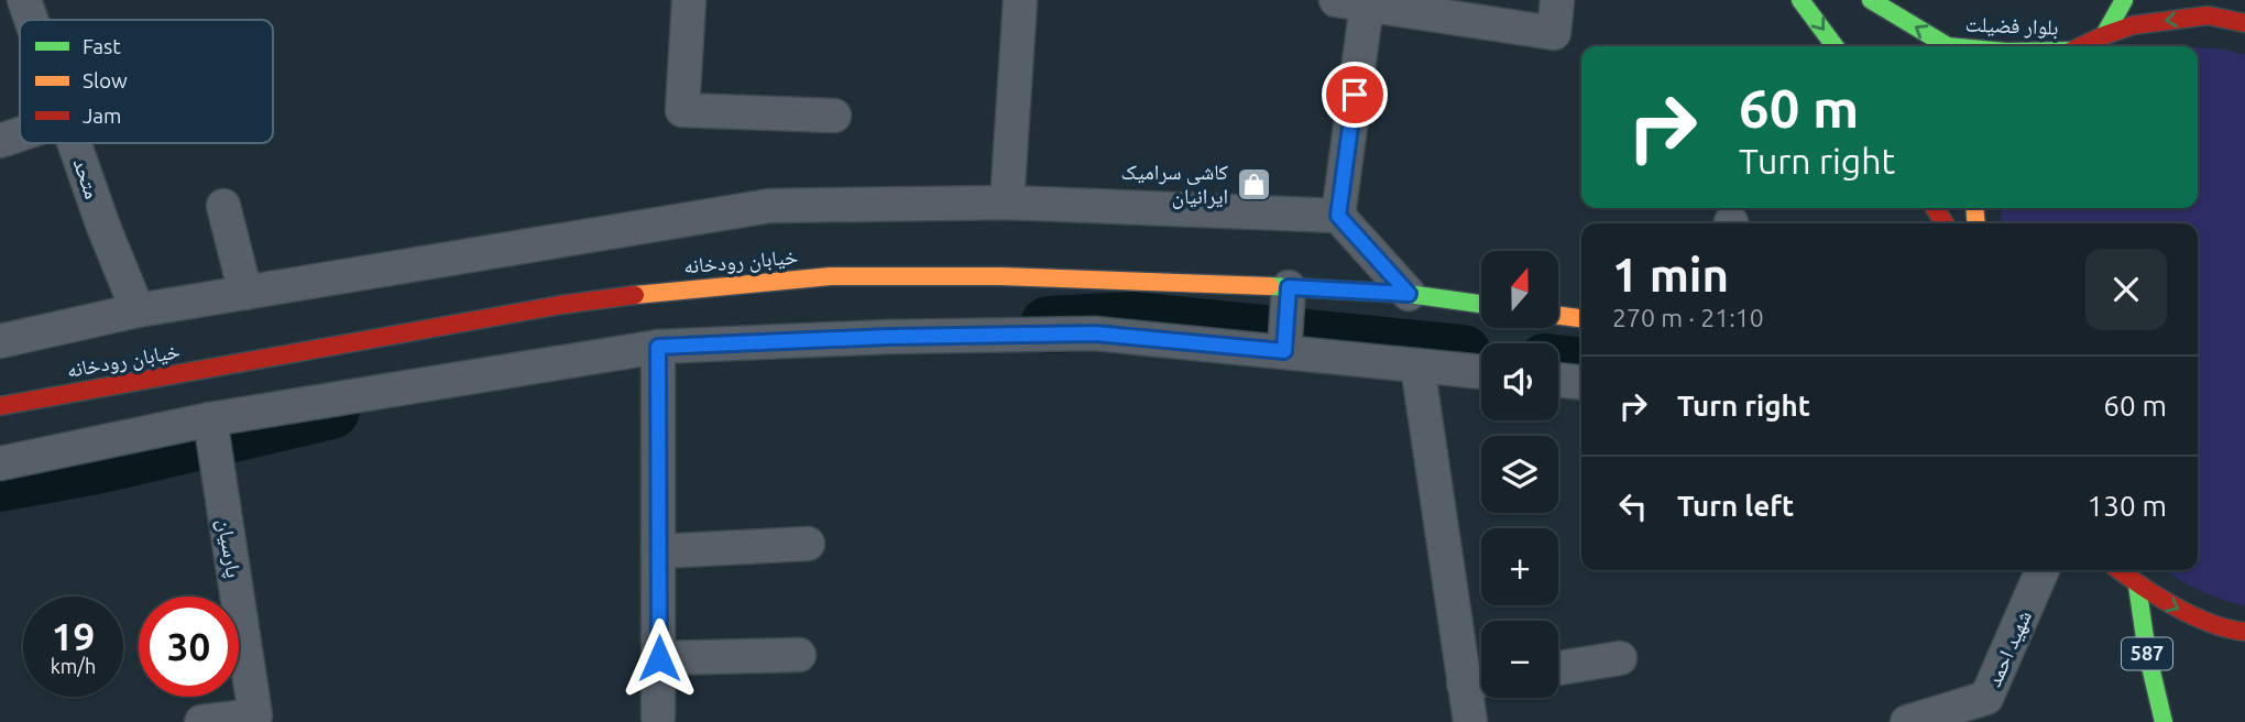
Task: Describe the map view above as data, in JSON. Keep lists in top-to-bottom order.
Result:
{
  "streets": {
    "main road": ["بلوار فضیلت", "خیابان رودخانه", "587"],
    "street": ["متحد", "پارسیان", "شهید احمد"]
  },
  "one_way": ["بلوار فضیلت"],
  "places": {
    "shop": ["کاشی سرامیک ایرانیان"]
  },
  "legend": ["Fast", "Slow", "Jam"],
  "north": "top",
  "page": {
    "turn": ["60 m", "Turn right"],
    "heading": ["1 min", "270 m · 21:10"],
    "map_buttons": ["+", "−"],
    "list": [
      {
        "name": "Turn right",
        "value": "60 m"
      },
      {
        "name": "Turn left",
        "value": "130 m"
      }
    ],
    "speed": "19 km/h",
    "limit": "30"
  }
}
